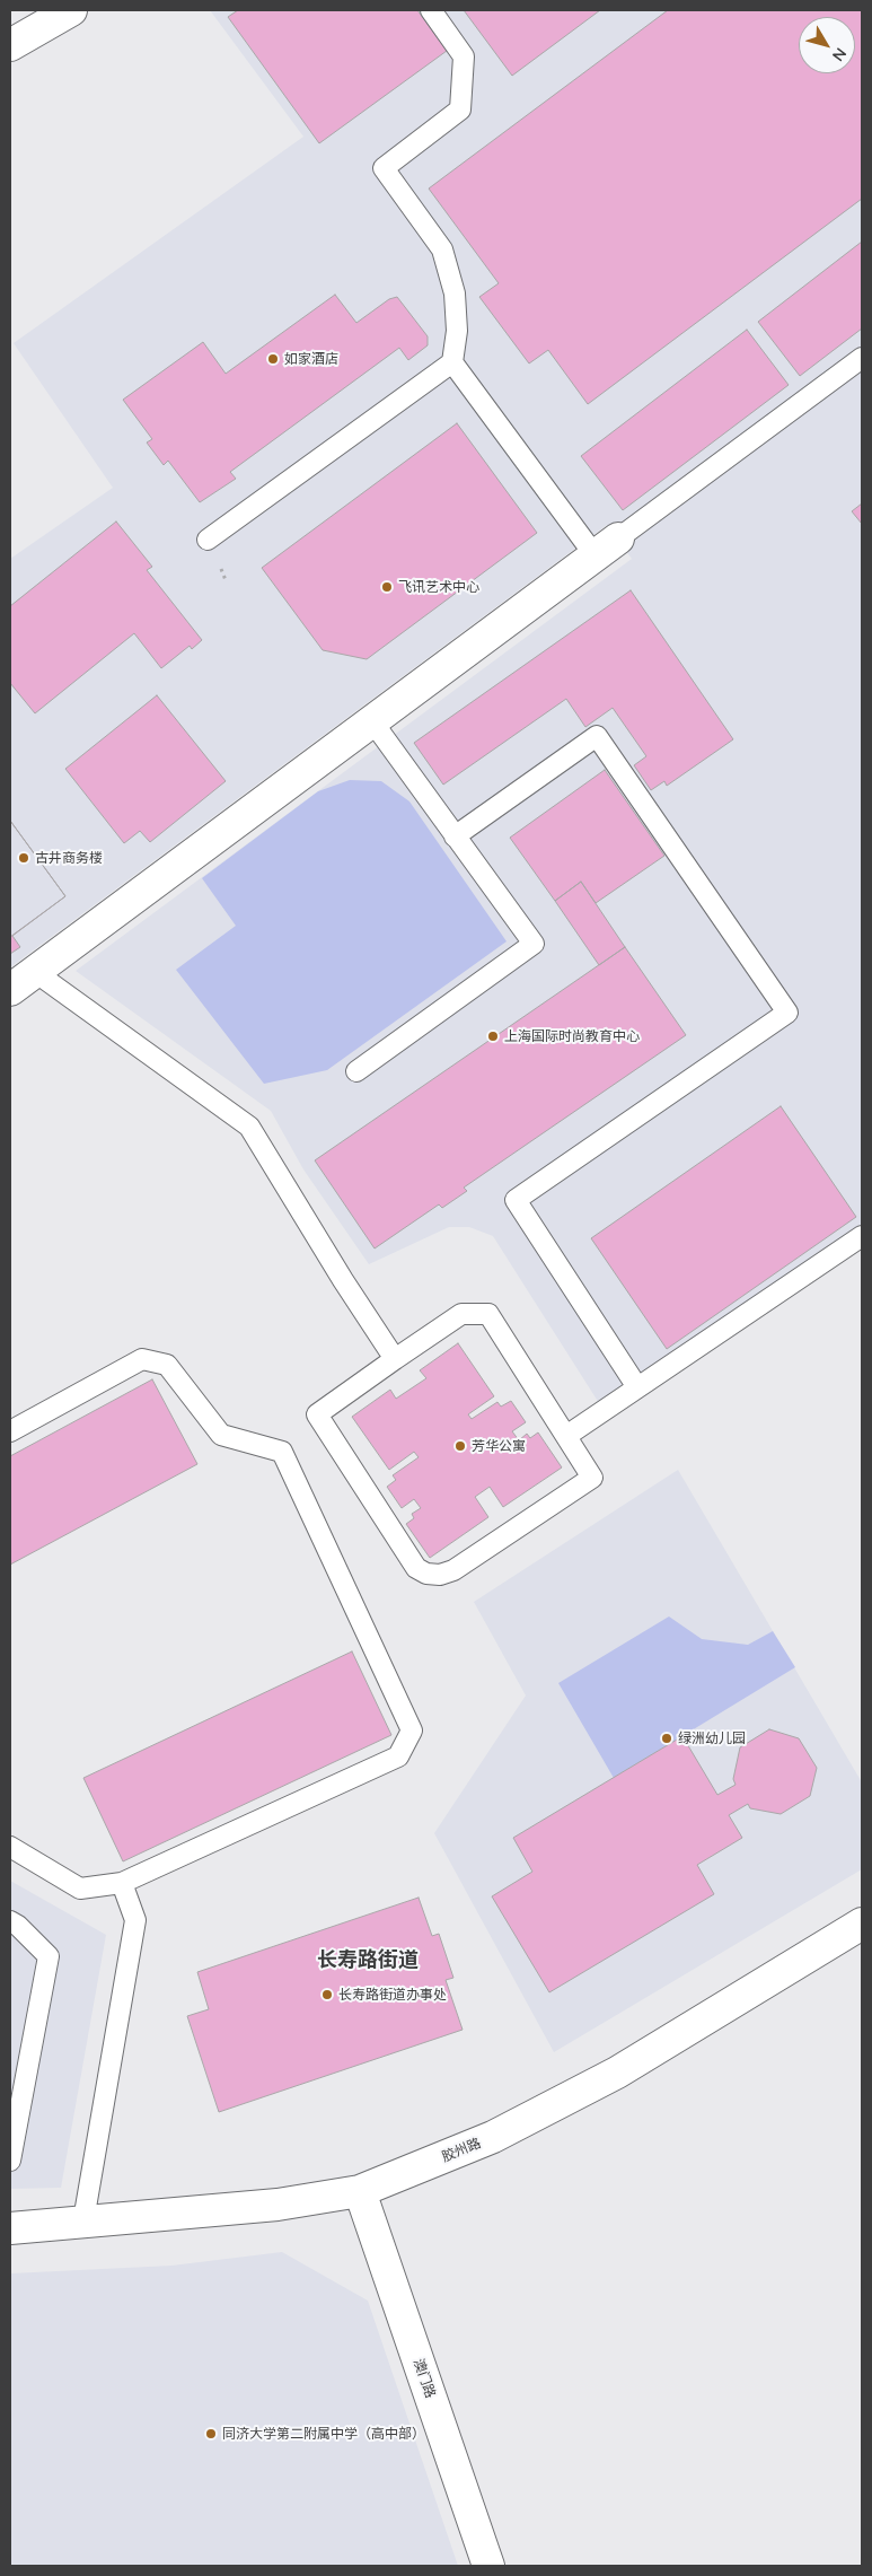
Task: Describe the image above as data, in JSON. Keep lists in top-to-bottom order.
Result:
{
  "streets": {
    "street": ["胶州路", "澳门路"]
  },
  "crossings": [
    ["胶州路", "澳门路"]
  ],
  "districts": ["长寿路街道"],
  "places": [
    "如家酒店",
    "飞讯艺术中心",
    "古井商务楼",
    "上海国际时尚教育中心",
    "芳华公寓",
    "绿洲幼儿园",
    "长寿路街道办事处",
    "同济大学第二附属中学（高中部）"
  ],
  "north": "bottom right"
}
